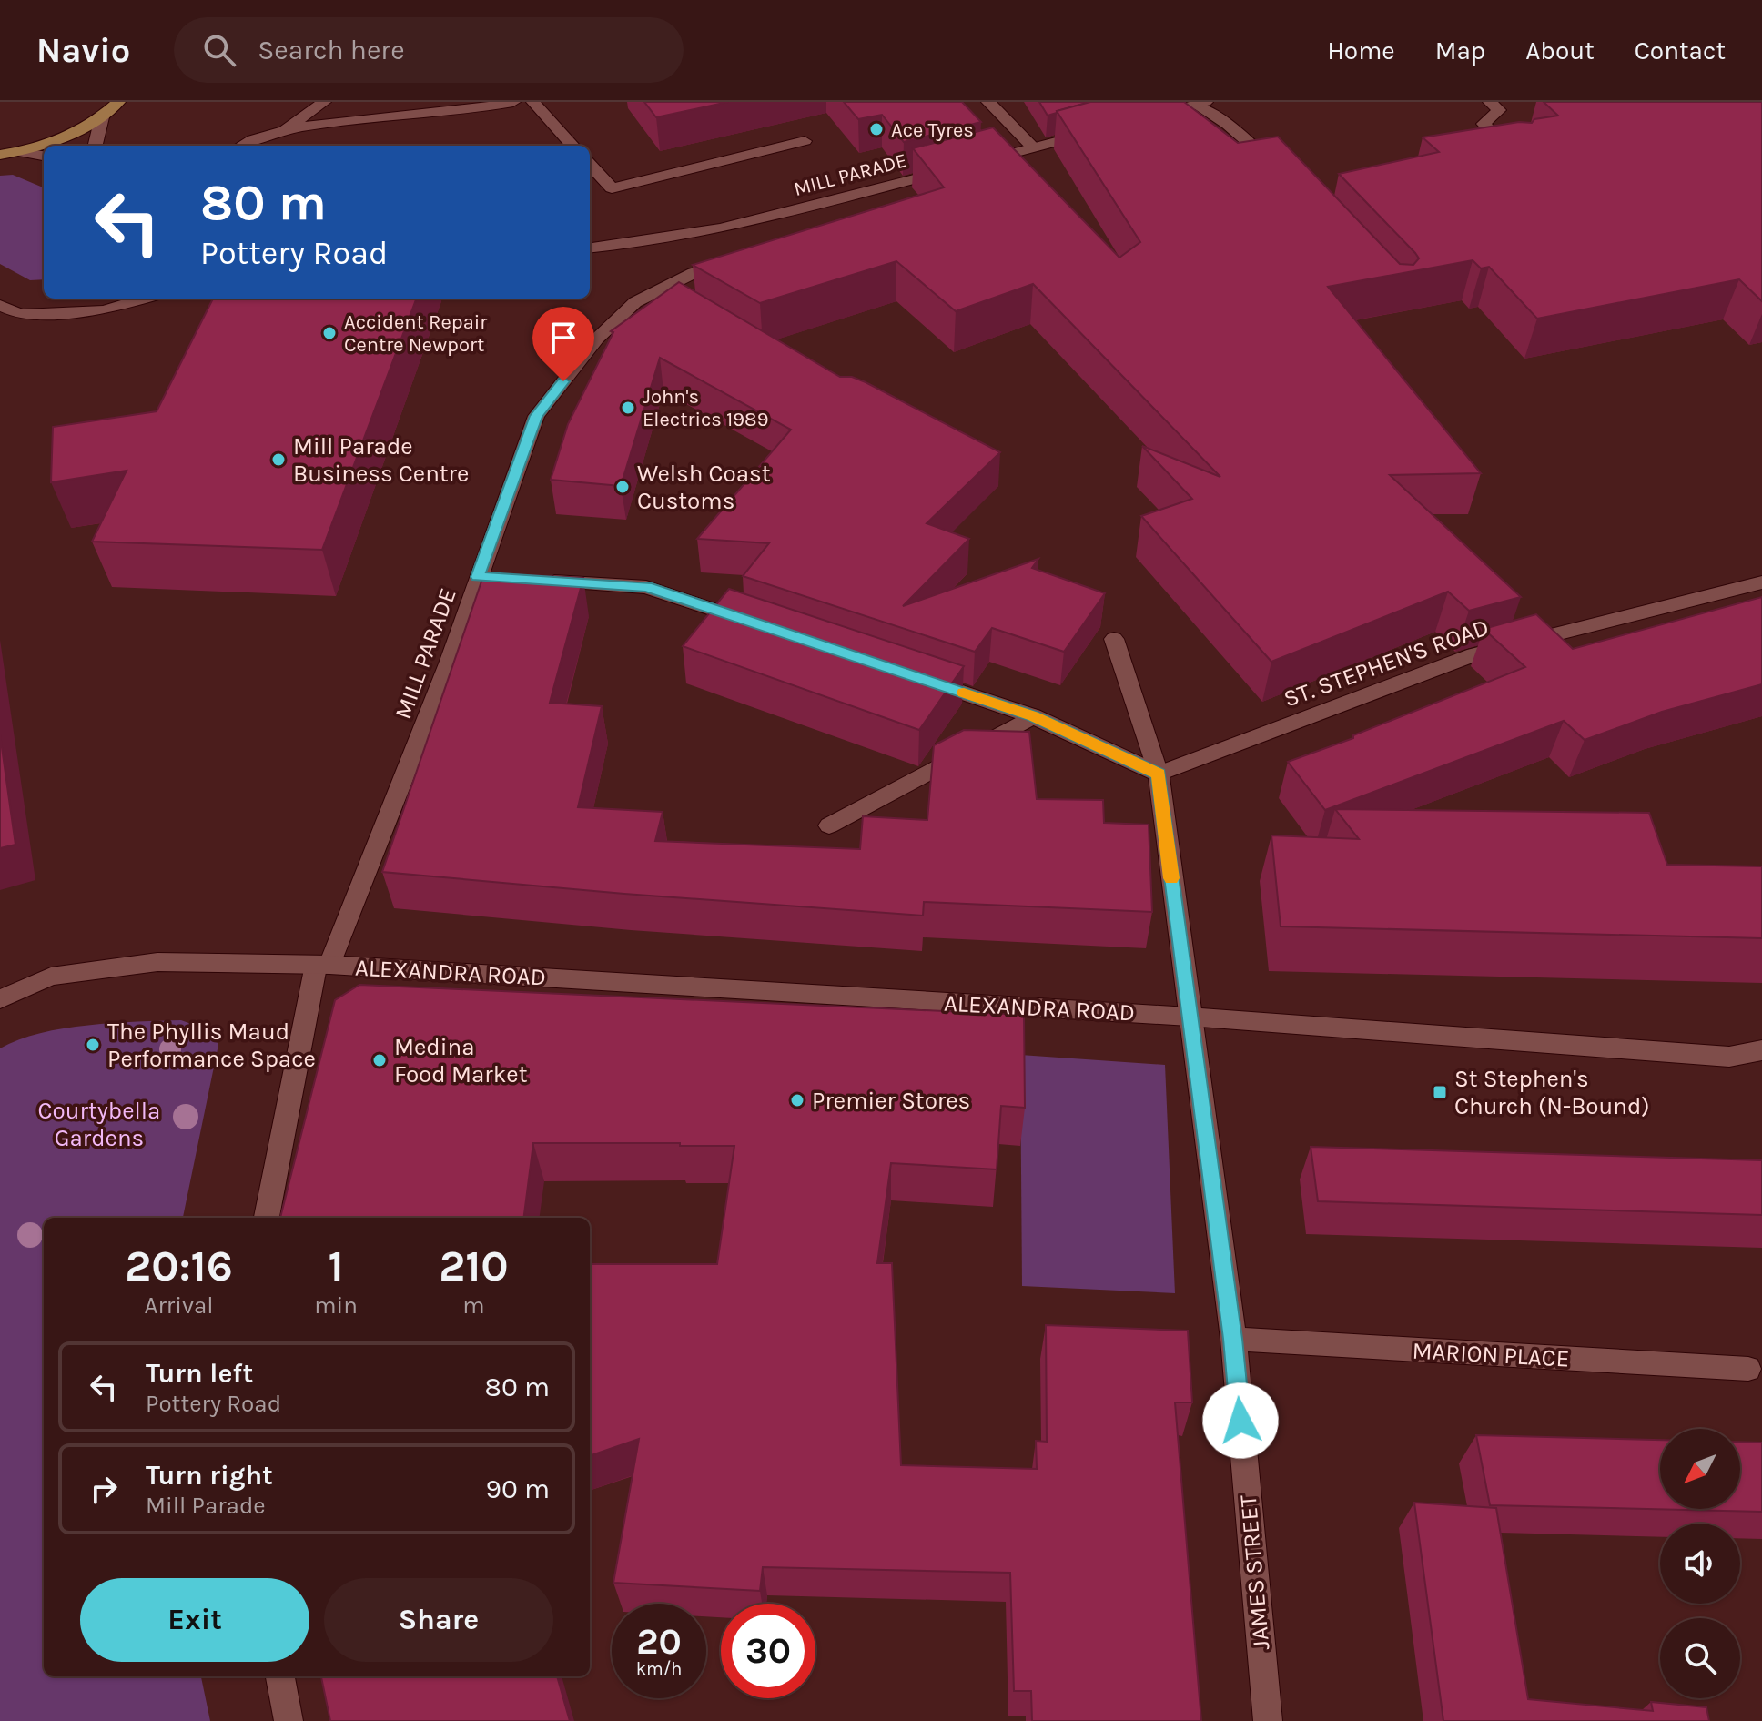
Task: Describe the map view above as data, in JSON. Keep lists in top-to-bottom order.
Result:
{
  "streets": {
    "street": [
      "MILL PARADE",
      "ST. STEPHEN'S ROAD",
      "ALEXANDRA ROAD",
      "MARION PLACE",
      "JAMES STREET"
    ]
  },
  "crossings": [
    ["MILL PARADE", "ALEXANDRA ROAD"],
    ["ST. STEPHEN'S ROAD", "JAMES STREET"],
    ["ALEXANDRA ROAD", "JAMES STREET"],
    ["MARION PLACE", "JAMES STREET"]
  ],
  "parks": ["Courtybella Gardens"],
  "places": {
    "other": [
      "Ace Tyres",
      "Accident Repair Centre Newport",
      "John's Electrics 1989",
      "Mill Parade Business Centre",
      "Welsh Coast Customs",
      "The Phyllis Maud Performance Space",
      "Medina Food Market",
      "Premier Stores"
    ],
    "transit": ["St Stephen's Church (N-Bound)"]
  },
  "north": "bottom left",
  "page": {
    "header": "Navio",
    "search": "Search here",
    "nav": [
      "Home",
      "Map",
      "About",
      "Contact"
    ],
    "turn": ["80 m", "Pottery Road"],
    "eta": [
      "20:16",
      "Arrival",
      "1",
      "min",
      "210",
      "m"
    ],
    "list": [
      {
        "name": "Turn left",
        "note": "Pottery Road",
        "value": "80 m"
      },
      {
        "name": "Turn right",
        "note": "Mill Parade",
        "value": "90 m"
      }
    ],
    "buttons": ["Exit", "Share"],
    "speed": "20 km/h",
    "limit": "30"
  }
}
